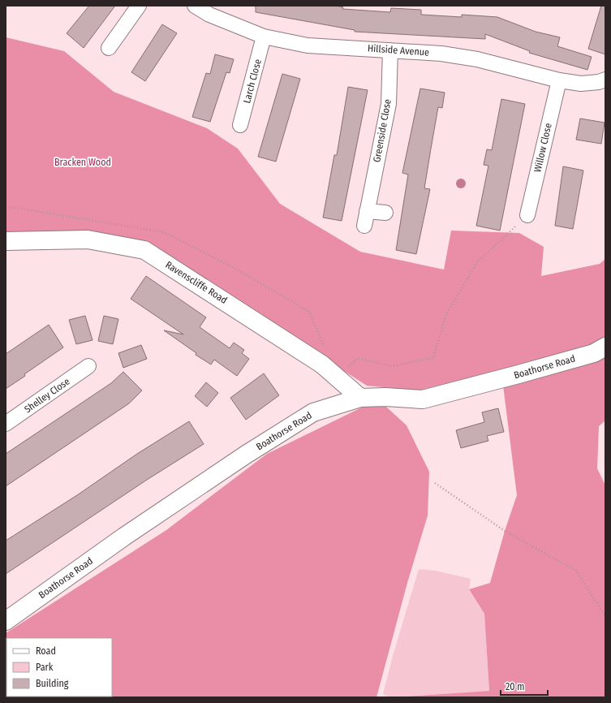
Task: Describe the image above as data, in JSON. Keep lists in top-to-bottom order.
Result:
{
  "streets": {
    "street": [
      "Hillside Avenue",
      "Larch Close",
      "Greenside Close",
      "Willow Close",
      "Ravenscliffe Road",
      "Boathorse Road",
      "Shelley Close"
    ]
  },
  "crossings": [
    ["Hillside Avenue", "Larch Close"],
    ["Hillside Avenue", "Greenside Close"],
    ["Hillside Avenue", "Willow Close"],
    ["Ravenscliffe Road", "Boathorse Road"]
  ],
  "parks": ["Bracken Wood"],
  "legend": ["Road", "Park", "Building"],
  "scale_bar": "20 m"
}
